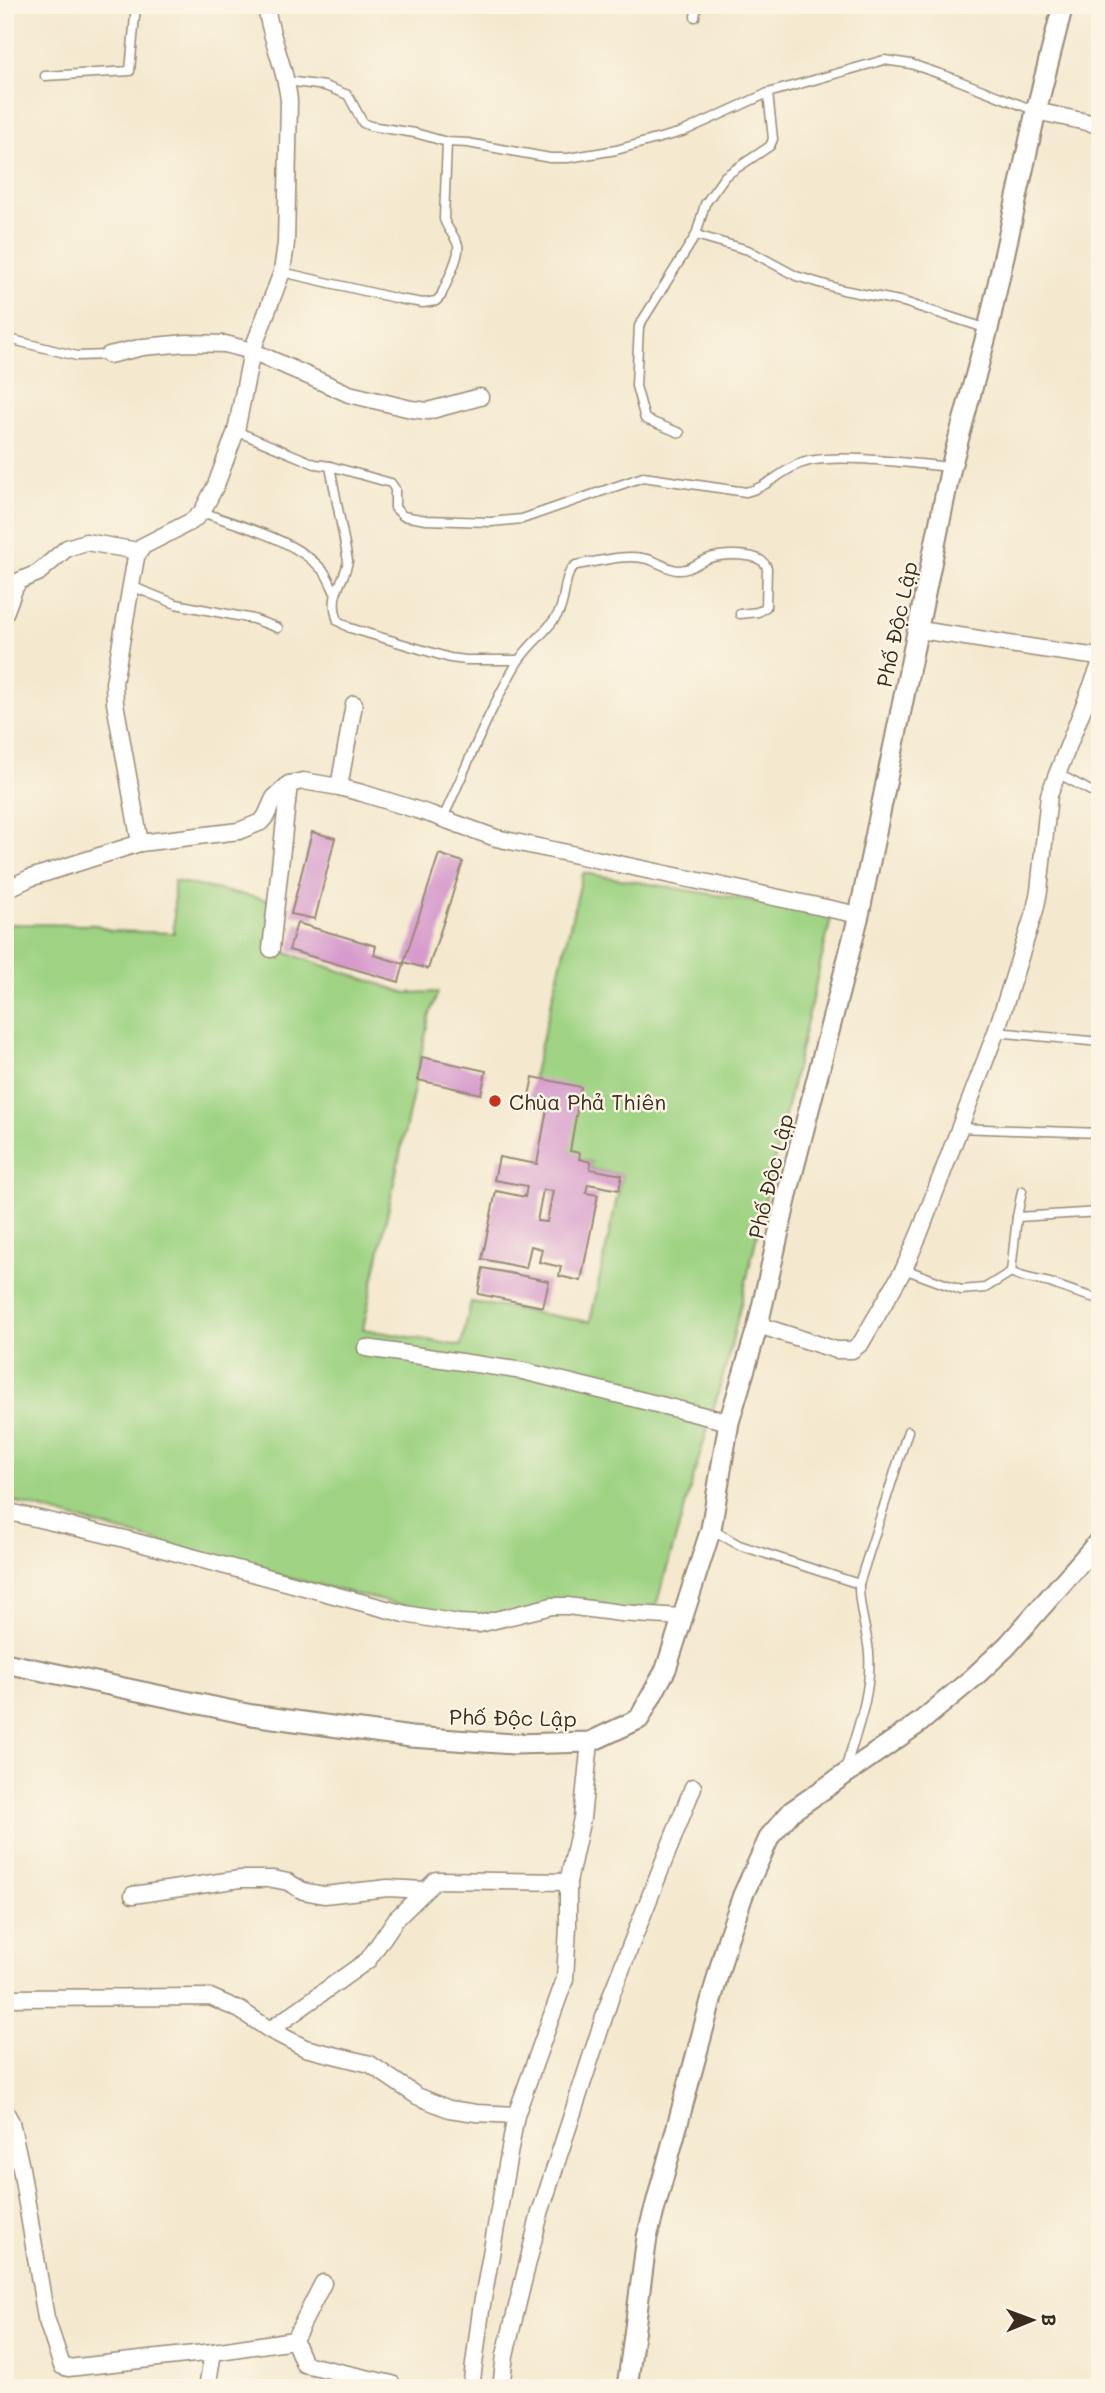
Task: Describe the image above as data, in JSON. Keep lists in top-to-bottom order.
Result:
{
  "streets": {
    "street": ["Phố Độc Lập"]
  },
  "places": ["Chùa Phả Thiên"],
  "north": "right"
}
